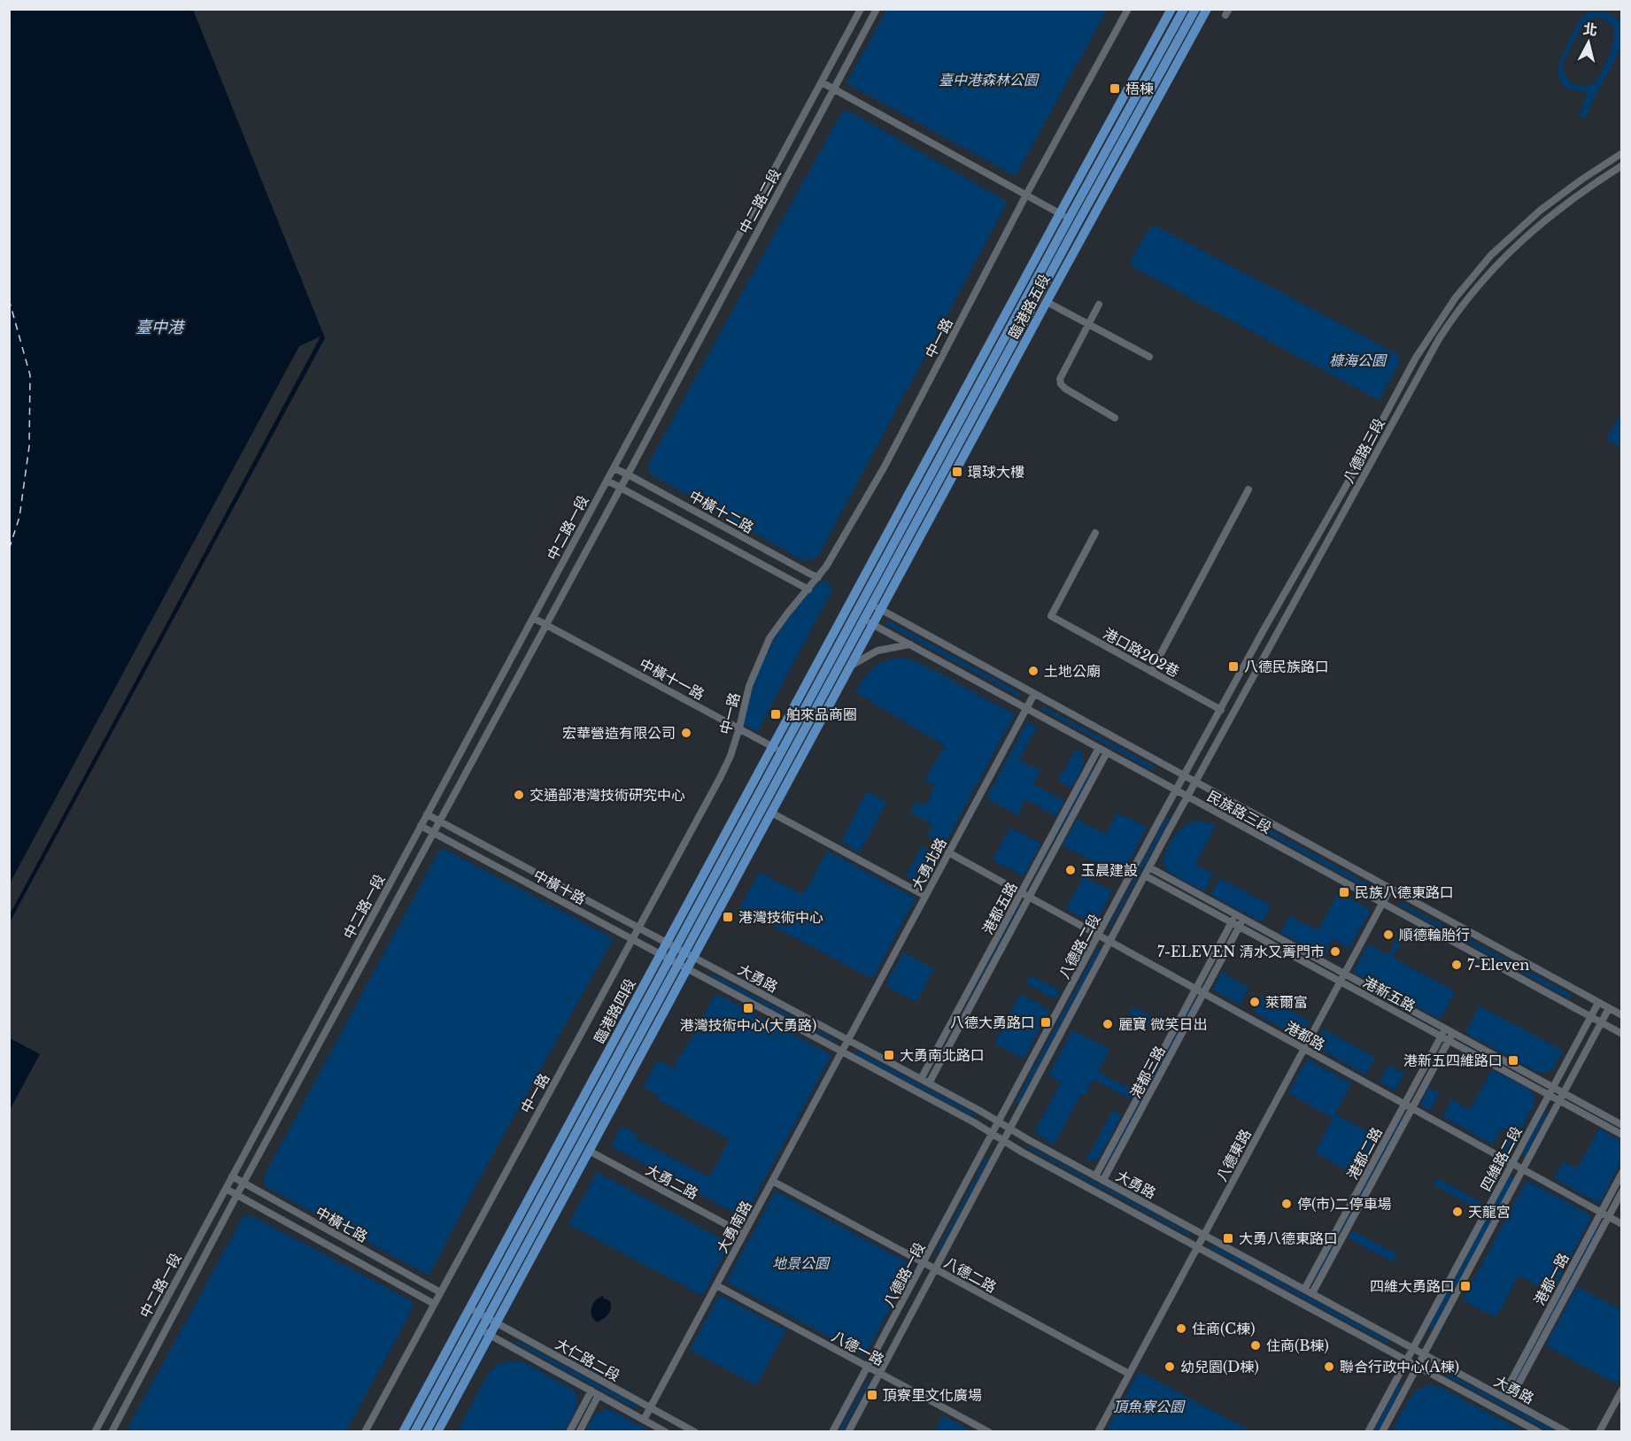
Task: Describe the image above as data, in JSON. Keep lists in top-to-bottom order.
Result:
{
  "streets": {
    "main road": ["臨港路五段", "臨港路四段"],
    "street": [
      "中二路二段",
      "中一路",
      "八德路三段",
      "中橫十二路",
      "中二路一段",
      "港口路202巷",
      "中橫十一路",
      "民族路三段",
      "大勇北路",
      "中橫十路",
      "港都五路",
      "八德路二段",
      "大勇路",
      "港新五路",
      "港都路",
      "港都三路",
      "港都二路",
      "八德東路",
      "四維路二段",
      "大勇二路",
      "中橫七路",
      "大勇南路",
      "八德路一段",
      "八德二路",
      "港都一路",
      "八德一路",
      "大仁路二段"
    ]
  },
  "crossings": [
    ["中二路二段", "中二路一段"],
    ["臨港路五段", "民族路三段"],
    ["臨港路五段", "臨港路四段"],
    ["中一路", "中橫十二路"],
    ["中一路", "中橫十一路"],
    ["中一路", "中橫十路"],
    ["中一路", "中橫七路"],
    ["八德路三段", "港口路202巷"],
    ["八德路三段", "民族路三段"],
    ["八德路三段", "八德路二段"],
    ["中橫十二路", "中二路一段"],
    ["中二路一段", "中橫十一路"],
    ["中二路一段", "中橫十路"],
    ["中二路一段", "中橫七路"],
    ["中橫十一路", "臨港路四段"],
    ["民族路三段", "大勇北路"],
    ["民族路三段", "港都五路"],
    ["民族路三段", "八德路二段"],
    ["民族路三段", "臨港路四段"],
    ["民族路三段", "八德東路"],
    ["民族路三段", "四維路二段"],
    ["大勇北路", "大勇路"],
    ["大勇北路", "港都路"],
    ["大勇北路", "大勇南路"],
    ["中橫十路", "大勇路"],
    ["中橫十路", "臨港路四段"],
    ["港都五路", "大勇路"],
    ["港都五路", "港都路"],
    ["八德路二段", "大勇路"],
    ["八德路二段", "港新五路"],
    ["八德路二段", "港都路"],
    ["八德路二段", "八德路一段"],
    ["大勇路", "臨港路四段"],
    ["大勇路", "港都三路"],
    ["大勇路", "港都二路"],
    ["大勇路", "八德東路"],
    ["大勇路", "四維路二段"],
    ["大勇路", "大勇南路"],
    ["大勇路", "八德路一段"],
    ["大勇路", "港都一路"],
    ["港新五路", "港都三路"],
    ["港新五路", "港都二路"],
    ["港新五路", "八德東路"],
    ["港新五路", "四維路二段"],
    ["臨港路四段", "大勇二路"],
    ["臨港路四段", "大仁路二段"],
    ["港都路", "港都三路"],
    ["港都路", "港都二路"],
    ["港都路", "八德東路"],
    ["港都路", "四維路二段"],
    ["港都路", "港都一路"],
    ["八德東路", "八德二路"],
    ["大勇二路", "大勇南路"],
    ["大勇南路", "八德二路"],
    ["大勇南路", "八德一路"],
    ["大勇南路", "大仁路二段"],
    ["八德路一段", "八德二路"],
    ["八德路一段", "八德一路"]
  ],
  "water": ["臺中港"],
  "parks": [
    "臺中港森林公園",
    "槺海公園",
    "地景公園",
    "頂魚寮公園"
  ],
  "places": {
    "transit": [
      "梧棟",
      "環球大樓",
      "八德民族路口",
      "舶來品商圈",
      "民族八德東路口",
      "港灣技術中心",
      "港灣技術中心(大勇路)",
      "八德大勇路口",
      "大勇南北路口",
      "港新五四維路口",
      "大勇八德東路口",
      "四維大勇路口",
      "頂寮里文化廣場"
    ],
    "other": [
      "土地公廟",
      "宏華營造有限公司",
      "交通部港灣技術研究中心",
      "玉晨建設",
      "順德輪胎行",
      "7-ELEVEN 清水又菁門市",
      "7-Eleven",
      "萊爾富",
      "麗寶 微笑日出",
      "停(市)二停車場",
      "天龍宮",
      "住商(C棟)",
      "住商(B棟)",
      "幼兒園(D棟)",
      "聯合行政中心(A棟)"
    ]
  },
  "north": "top"
}
